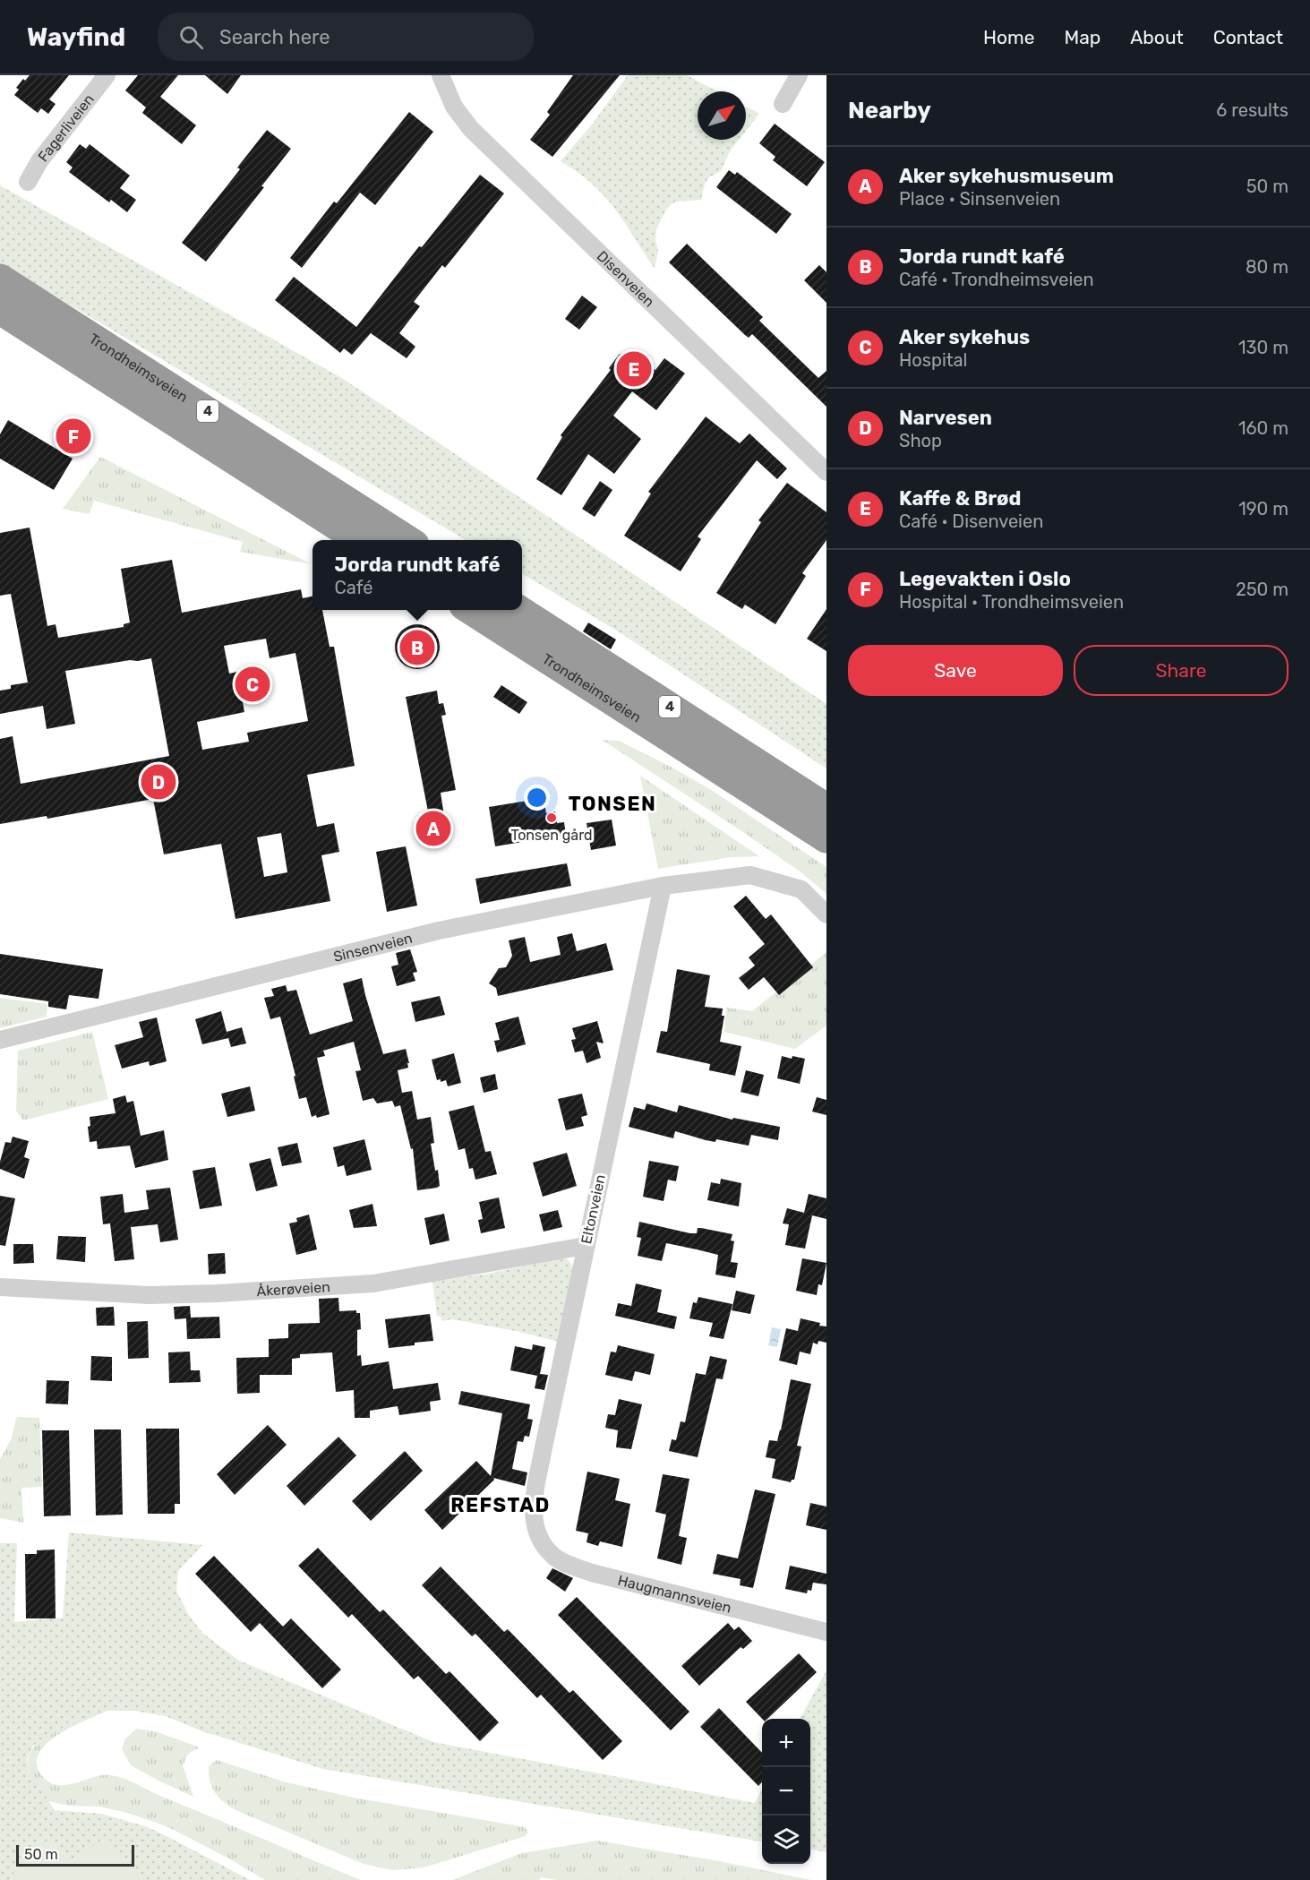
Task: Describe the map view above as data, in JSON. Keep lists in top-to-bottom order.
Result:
{
  "streets": {
    "highway": ["Trondheimsveien", "4"],
    "street": [
      "Fagerliveien",
      "Disenveien",
      "Sinsenveien",
      "Eltonveien",
      "Åkerøveien",
      "Haugmannsveien"
    ]
  },
  "crossings": [
    ["Sinsenveien", "Eltonveien"],
    ["Eltonveien", "Åkerøveien"],
    ["Eltonveien", "Haugmannsveien"]
  ],
  "districts": ["TONSEN", "REFSTAD"],
  "places": ["Tonsen gård"],
  "scale_bar": "50 m",
  "north": "top right",
  "page": {
    "header": "Wayfind",
    "search": "Search here",
    "nav": [
      "Home",
      "Map",
      "About",
      "Contact"
    ],
    "heading": ["Nearby", "6 results"],
    "list": [
      {
        "mark": "A",
        "name": "Aker sykehusmuseum",
        "note": "Place · Sinsenveien",
        "value": "50 m"
      },
      {
        "mark": "B",
        "name": "Jorda rundt kafé",
        "note": "Café · Trondheimsveien",
        "value": "80 m"
      },
      {
        "mark": "C",
        "name": "Aker sykehus",
        "note": "Hospital",
        "value": "130 m"
      },
      {
        "mark": "D",
        "name": "Narvesen",
        "note": "Shop",
        "value": "160 m"
      },
      {
        "mark": "E",
        "name": "Kaffe & Brød",
        "note": "Café · Disenveien",
        "value": "190 m"
      },
      {
        "mark": "F",
        "name": "Legevakten i Oslo",
        "note": "Hospital · Trondheimsveien",
        "value": "250 m"
      }
    ],
    "pins": [
      "E",
      "F",
      "B",
      "C",
      "D",
      "A"
    ],
    "popup": ["Jorda rundt kafé", "Café"],
    "buttons": ["Save", "Share"],
    "map_buttons": ["+", "−"],
    "scale": "50 m"
  }
}
